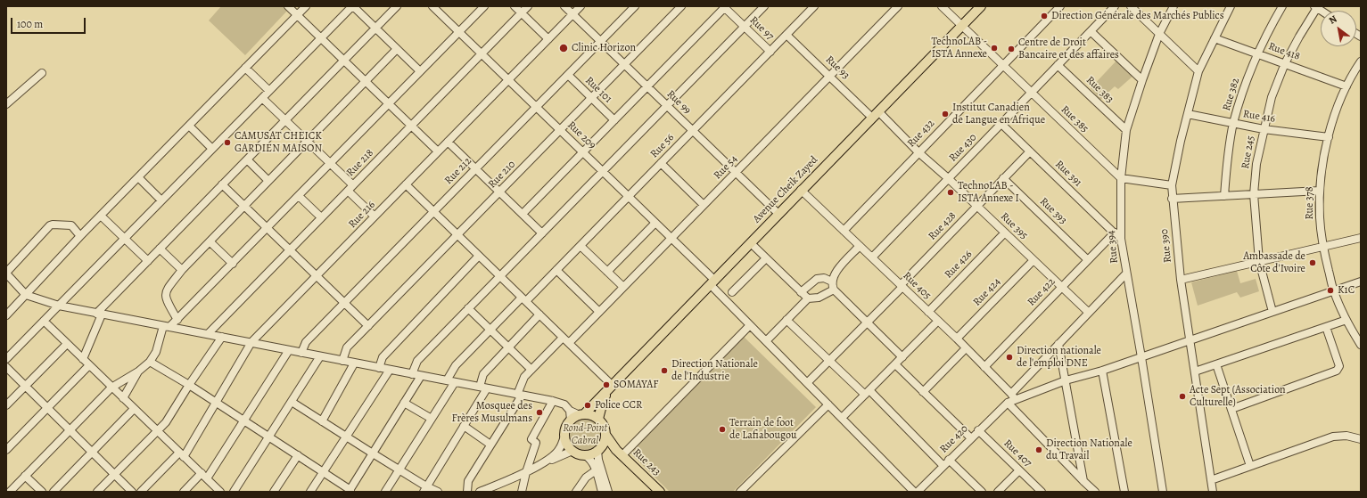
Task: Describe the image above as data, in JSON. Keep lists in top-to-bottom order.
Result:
{
  "streets": {
    "main road": ["Avenue Cheik Zayed", "Rue 243"],
    "street": [
      "Rue 97",
      "Rue 418",
      "Rue 93",
      "Rue 101",
      "Rue 383",
      "Rue 382",
      "Rue 99",
      "Rue 416",
      "Rue 385",
      "Rue 432",
      "Rue 209",
      "Rue 56",
      "Rue 430",
      "Rue 245",
      "Rue 218",
      "Rue 54",
      "Rue 212",
      "Rue 391",
      "Rue 210",
      "Rue 378",
      "Rue 393",
      "Rue 216",
      "Rue 428",
      "Rue 395",
      "Rue 390",
      "Rue 394",
      "Rue 426",
      "Rue 405",
      "Rue 424",
      "Rue 422",
      "Rue 420",
      "Rue 407"
    ]
  },
  "crossings": [
    ["Rue 97", "Rue 56"],
    ["Rue 418", "Rue 382"],
    ["Rue 418", "Rue 245"],
    ["Rue 418", "Rue 378"],
    ["Rue 418", "Rue 390"],
    ["Rue 93", "Rue 56"],
    ["Rue 93", "Rue 54"],
    ["Rue 93", "Avenue Cheik Zayed"],
    ["Rue 93", "Rue 395"],
    ["Rue 101", "Rue 212"],
    ["Rue 101", "Rue 210"],
    ["Rue 383", "Rue 430"],
    ["Rue 383", "Rue 394"],
    ["Rue 382", "Rue 416"],
    ["Rue 99", "Rue 56"],
    ["Rue 99", "Rue 54"],
    ["Rue 99", "Rue 212"],
    ["Rue 99", "Rue 210"],
    ["Rue 99", "Avenue Cheik Zayed"],
    ["Rue 99", "Rue 216"],
    ["Rue 416", "Rue 245"],
    ["Rue 416", "Rue 378"],
    ["Rue 416", "Rue 390"],
    ["Rue 385", "Rue 432"],
    ["Rue 385", "Rue 430"],
    ["Rue 385", "Avenue Cheik Zayed"],
    ["Rue 385", "Rue 394"],
    ["Rue 432", "Rue 395"],
    ["Rue 432", "Rue 405"],
    ["Rue 209", "Rue 56"],
    ["Rue 209", "Rue 218"],
    ["Rue 209", "Rue 54"],
    ["Rue 209", "Rue 212"],
    ["Rue 209", "Rue 210"],
    ["Rue 209", "Avenue Cheik Zayed"],
    ["Rue 209", "Rue 216"],
    ["Rue 209", "Rue 428"],
    ["Rue 430", "Rue 391"],
    ["Rue 430", "Rue 395"],
    ["Rue 430", "Rue 405"],
    ["Rue 391", "Rue 428"],
    ["Rue 391", "Rue 394"],
    ["Rue 391", "Rue 422"],
    ["Avenue Cheik Zayed", "Rue 395"],
    ["Avenue Cheik Zayed", "Rue 405"],
    ["Avenue Cheik Zayed", "Rue 243"],
    ["Rue 393", "Rue 428"],
    ["Rue 393", "Rue 422"],
    ["Rue 428", "Rue 395"],
    ["Rue 428", "Rue 405"],
    ["Rue 395", "Rue 426"],
    ["Rue 395", "Rue 424"],
    ["Rue 395", "Rue 422"],
    ["Rue 426", "Rue 405"],
    ["Rue 405", "Rue 424"],
    ["Rue 405", "Rue 422"],
    ["Rue 405", "Rue 420"],
    ["Rue 420", "Rue 407"]
  ],
  "parks": ["Rond-Point Cabral"],
  "places": [
    "Direction Générale des Marchés Publics",
    "Clinic Horizon",
    "TechnoLAB - ISTA Annexe",
    "Centre de Droit Bancaire et des affaires",
    "Institut Canadien de Langue en Afrique",
    "CAMUSAT CHEICK GARDIEN MAISON",
    "TechnoLAB - ISTA Annexe I",
    "Ambassade de Côte d'Ivoire",
    "K1C",
    "Direction nationale de l'emploi DNE",
    "Direction Nationale de l'Industrie",
    "SOMAYAF",
    "Acte Sept (Association Culturelle)",
    "Police CCR",
    "Mosquee des Frères Musulmans",
    "Terrain de foot de Lafiabougou",
    "Direction Nationale du Travail"
  ],
  "scale_bar": "100 m",
  "north": "top left"
}
